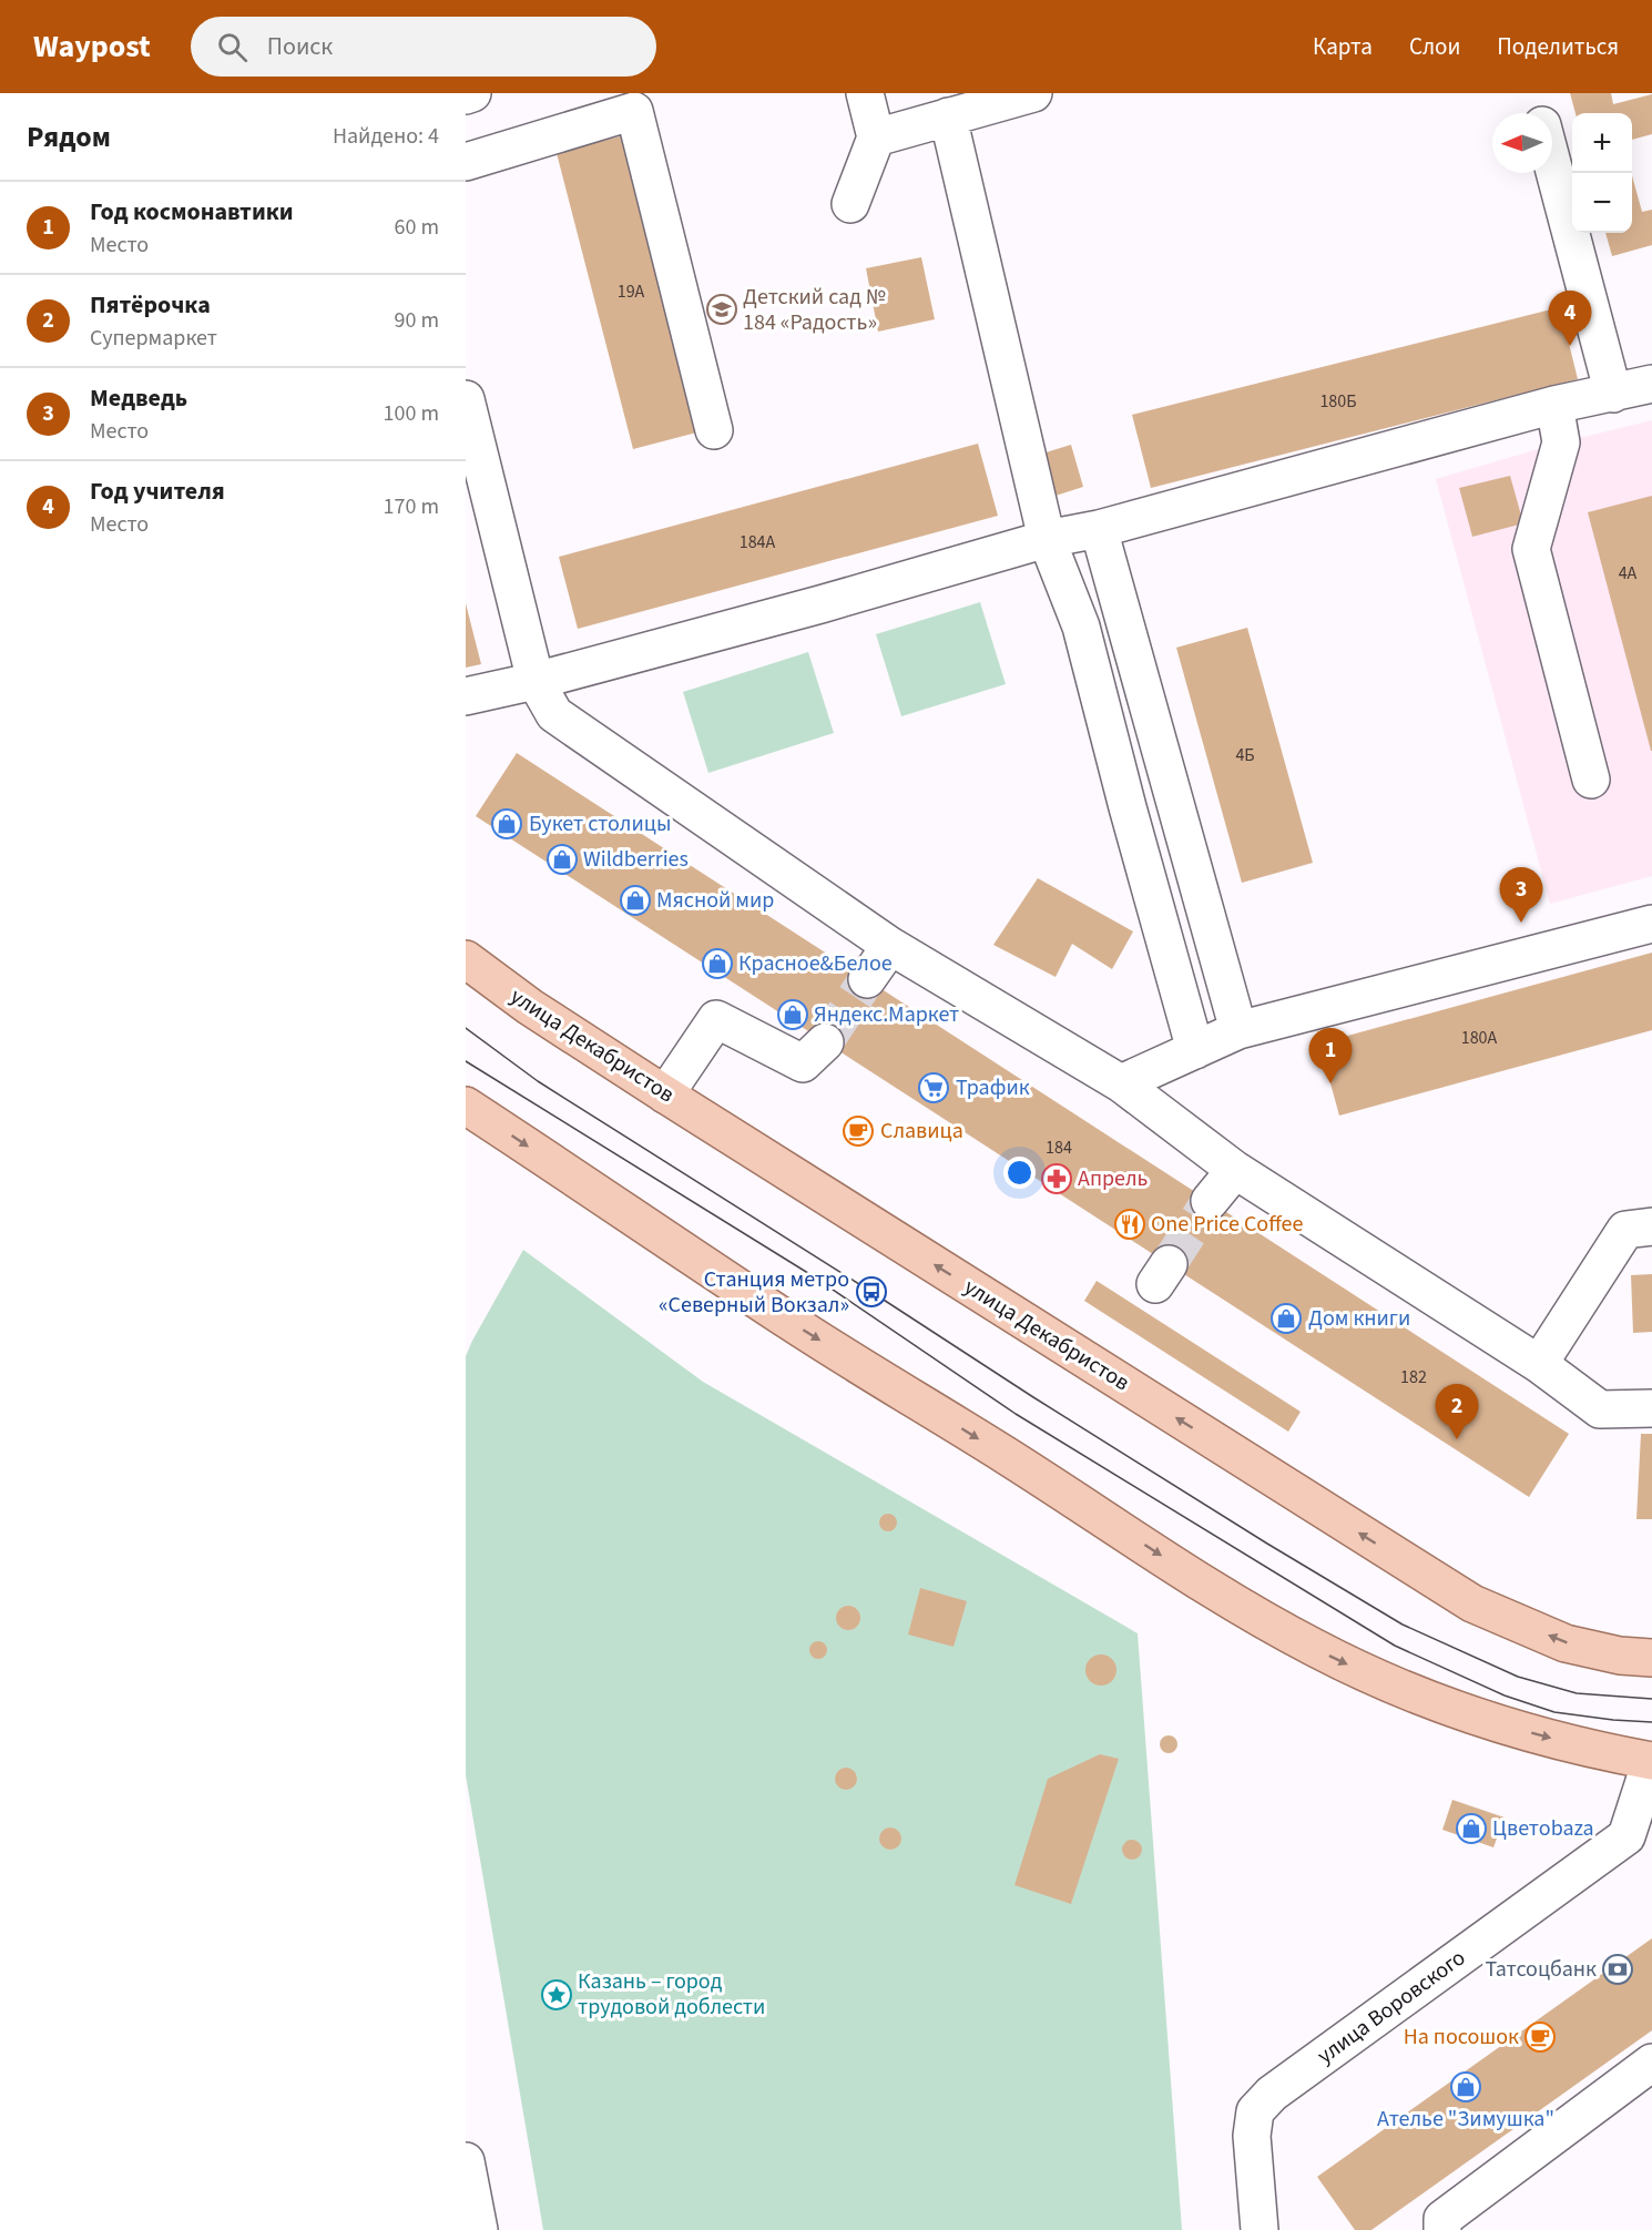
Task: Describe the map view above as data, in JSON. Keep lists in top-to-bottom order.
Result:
{
  "streets": {
    "main road": ["улица Декабристов"],
    "street": ["улица Воровского"]
  },
  "places": {
    "school or university": ["Детский сад № 184 «Радость»"],
    "shop": [
      "Букет столицы",
      "Wildberries",
      "Мясной мир",
      "Красное&Белое",
      "Яндекс.Маркет",
      "Дом книги",
      "Цветоbaza",
      "Ателье \"Зимушка\""
    ],
    "supermarket": ["Трафик"],
    "cafe": ["Славица", "На посошок"],
    "pharmacy": ["Апрель"],
    "restaurant": ["One Price Coffee"],
    "bus stop": ["Станция метро «Северный Вокзал»"],
    "bank": ["Татсоцбанк"],
    "place": ["Казань – город трудовой доблести"]
  },
  "house_numbers": [
    "19А",
    "180Б",
    "184А",
    "4А",
    "4Б",
    "180А",
    "184",
    "182"
  ],
  "north": "left",
  "page": {
    "header": "Waypost",
    "search": "Поиск",
    "nav": ["Карта", "Слои", "Поделиться"],
    "heading": ["Рядом", "Найдено: 4"],
    "map_buttons": ["+", "−"],
    "list": [
      {
        "mark": "1",
        "name": "Год космонавтики",
        "note": "Место",
        "value": "60 m"
      },
      {
        "mark": "2",
        "name": "Пятёрочка",
        "note": "Супермаркет",
        "value": "90 m"
      },
      {
        "mark": "3",
        "name": "Медведь",
        "note": "Место",
        "value": "100 m"
      },
      {
        "mark": "4",
        "name": "Год учителя",
        "note": "Место",
        "value": "170 m"
      }
    ],
    "pins": [
      "4",
      "3",
      "1",
      "2"
    ]
  }
}
